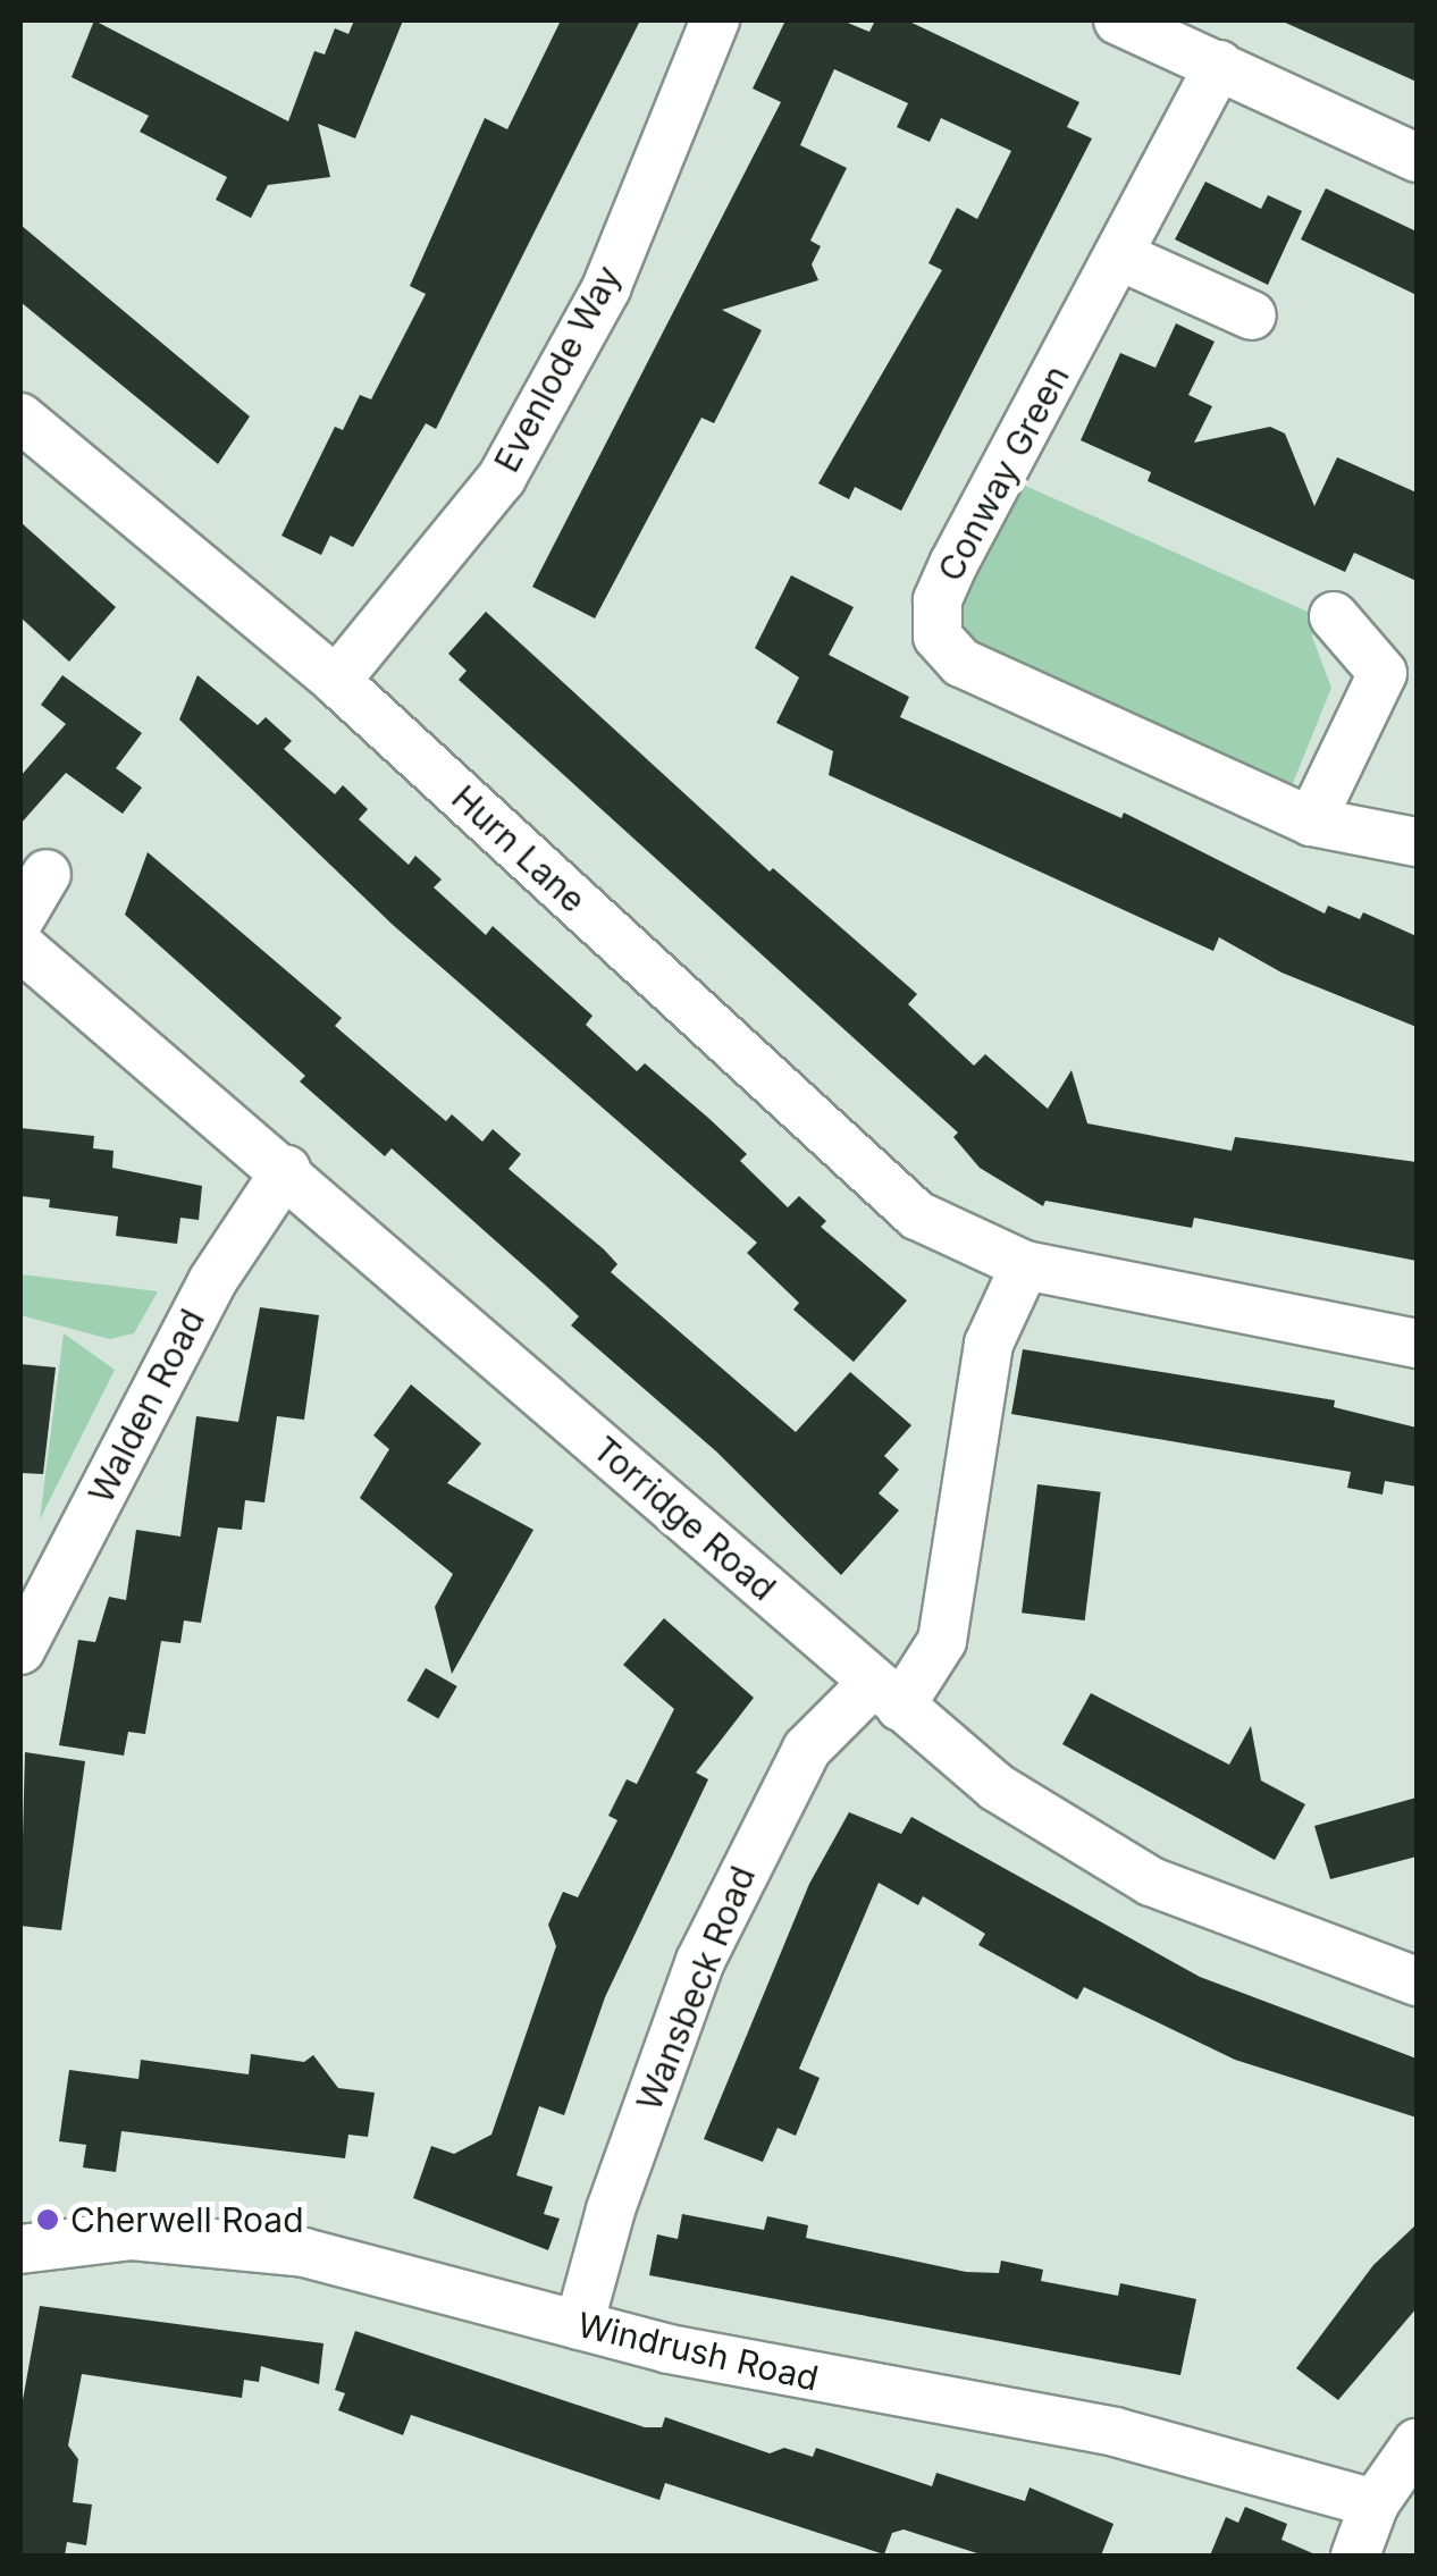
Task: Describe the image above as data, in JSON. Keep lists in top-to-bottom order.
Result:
{
  "streets": {
    "street": [
      "Evenlode Way",
      "Conway Green",
      "Hurn Lane",
      "Walden Road",
      "Torridge Road",
      "Wansbeck Road",
      "Windrush Road"
    ]
  },
  "crossings": [
    ["Evenlode Way", "Hurn Lane"],
    ["Walden Road", "Torridge Road"],
    ["Torridge Road", "Wansbeck Road"],
    ["Wansbeck Road", "Windrush Road"]
  ],
  "places": ["Cherwell Road"]
}
